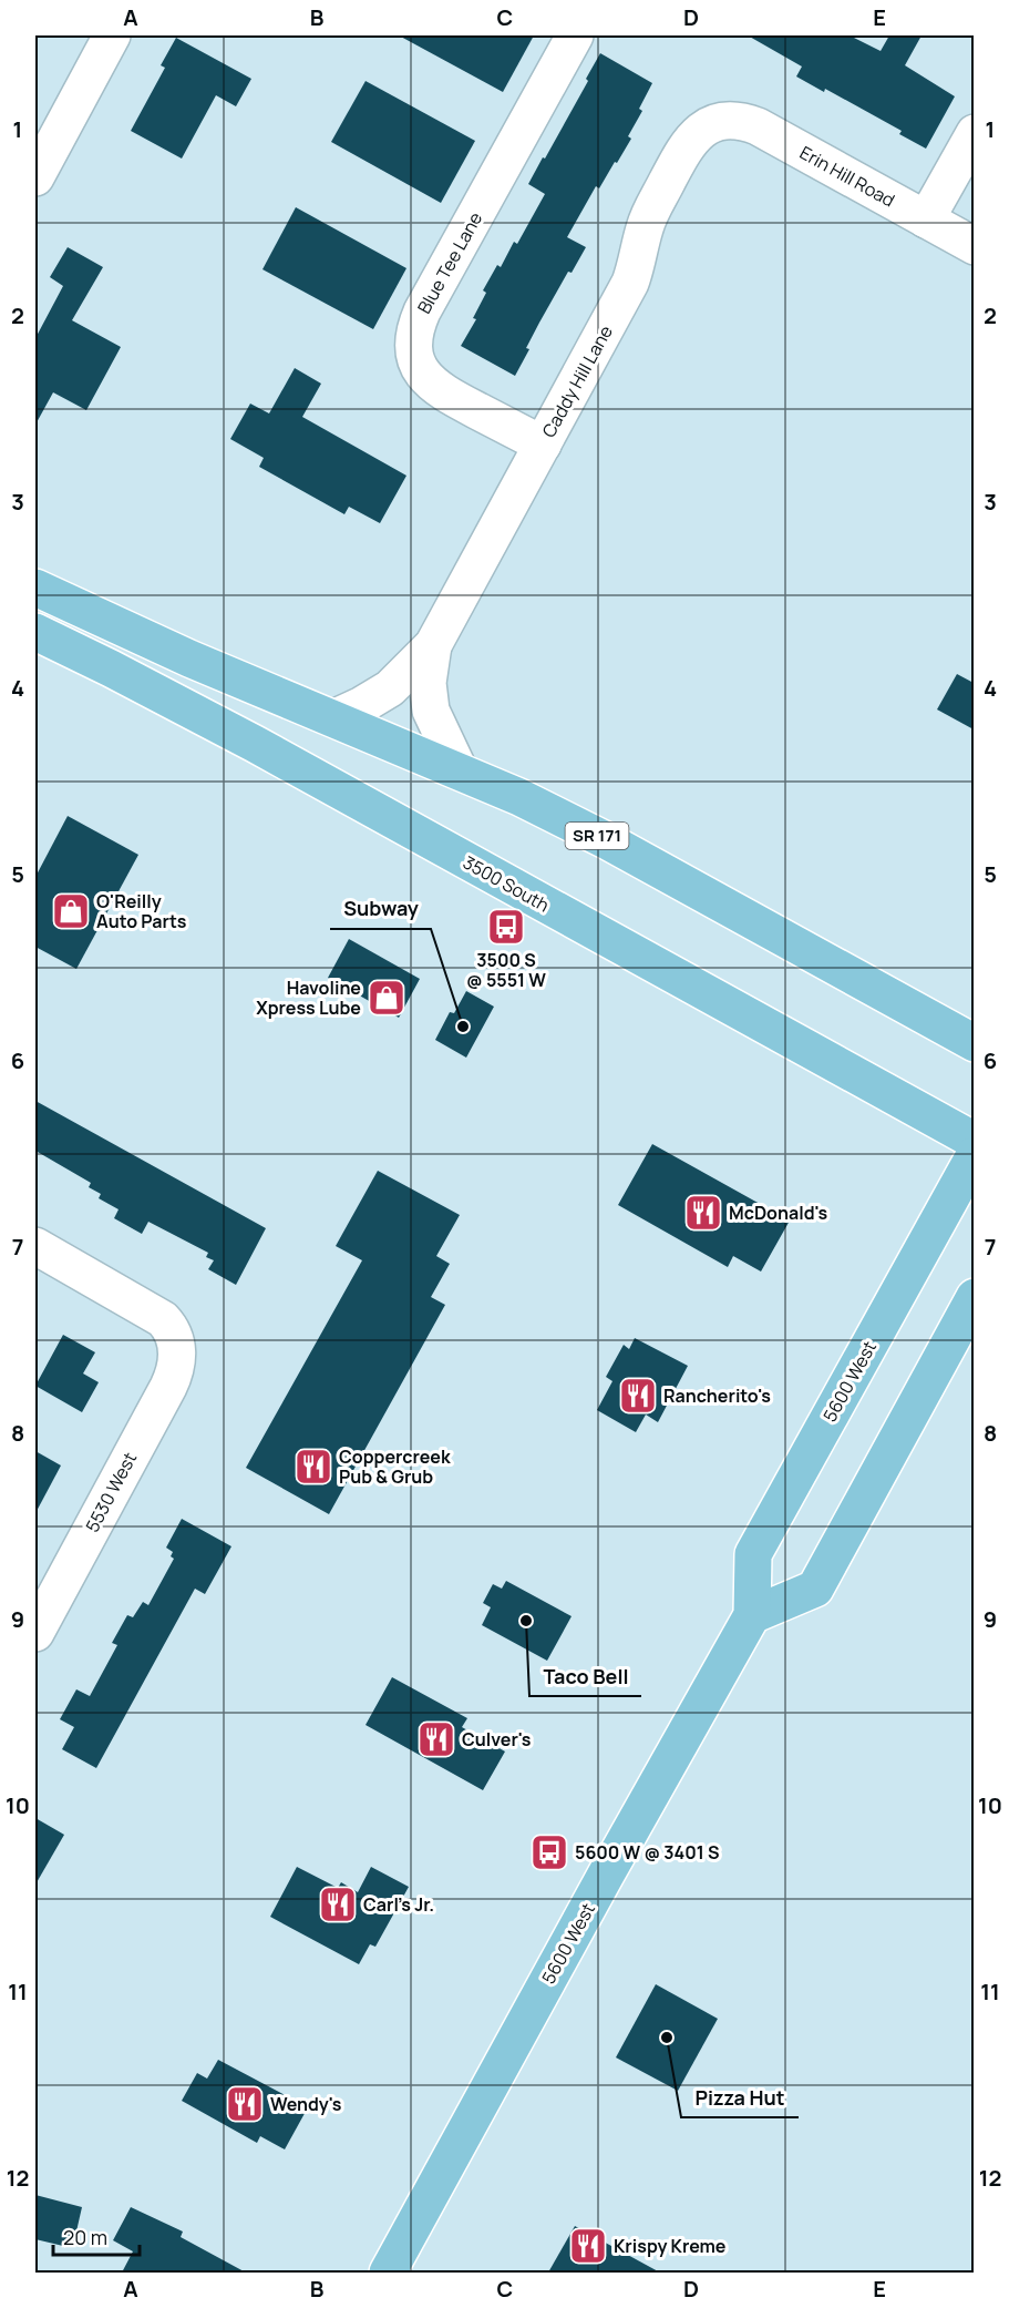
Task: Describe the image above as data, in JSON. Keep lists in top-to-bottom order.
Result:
{
  "streets": {
    "main road": ["SR 171", "3500 South", "5600 West"],
    "street": [
      "Erin Hill Road",
      "Blue Tee Lane",
      "Caddy Hill Lane",
      "5530 West"
    ]
  },
  "crossings": [
    ["Erin Hill Road", "Caddy Hill Lane"],
    ["Blue Tee Lane", "Caddy Hill Lane"],
    ["Caddy Hill Lane", "SR 171"]
  ],
  "places": {
    "shop": ["O'Reilly Auto Parts", "Havoline Xpress Lube"],
    "bus stop": ["3500 S @ 5551 W", "5600 W @ 3401 S"],
    "other": ["Subway", "Taco Bell", "Pizza Hut"],
    "restaurant": [
      "McDonald's",
      "Rancherito's",
      "Coppercreek Pub & Grub",
      "Culver's",
      "Carl's Jr.",
      "Wendy's",
      "Krispy Kreme"
    ]
  },
  "scale_bar": "20 m",
  "grid": {
    "columns": [
      "A",
      "B",
      "C",
      "D",
      "E"
    ],
    "rows": [
      "1",
      "2",
      "3",
      "4",
      "5",
      "6",
      "7",
      "8",
      "9",
      "10",
      "11",
      "12"
    ]
  }
}
